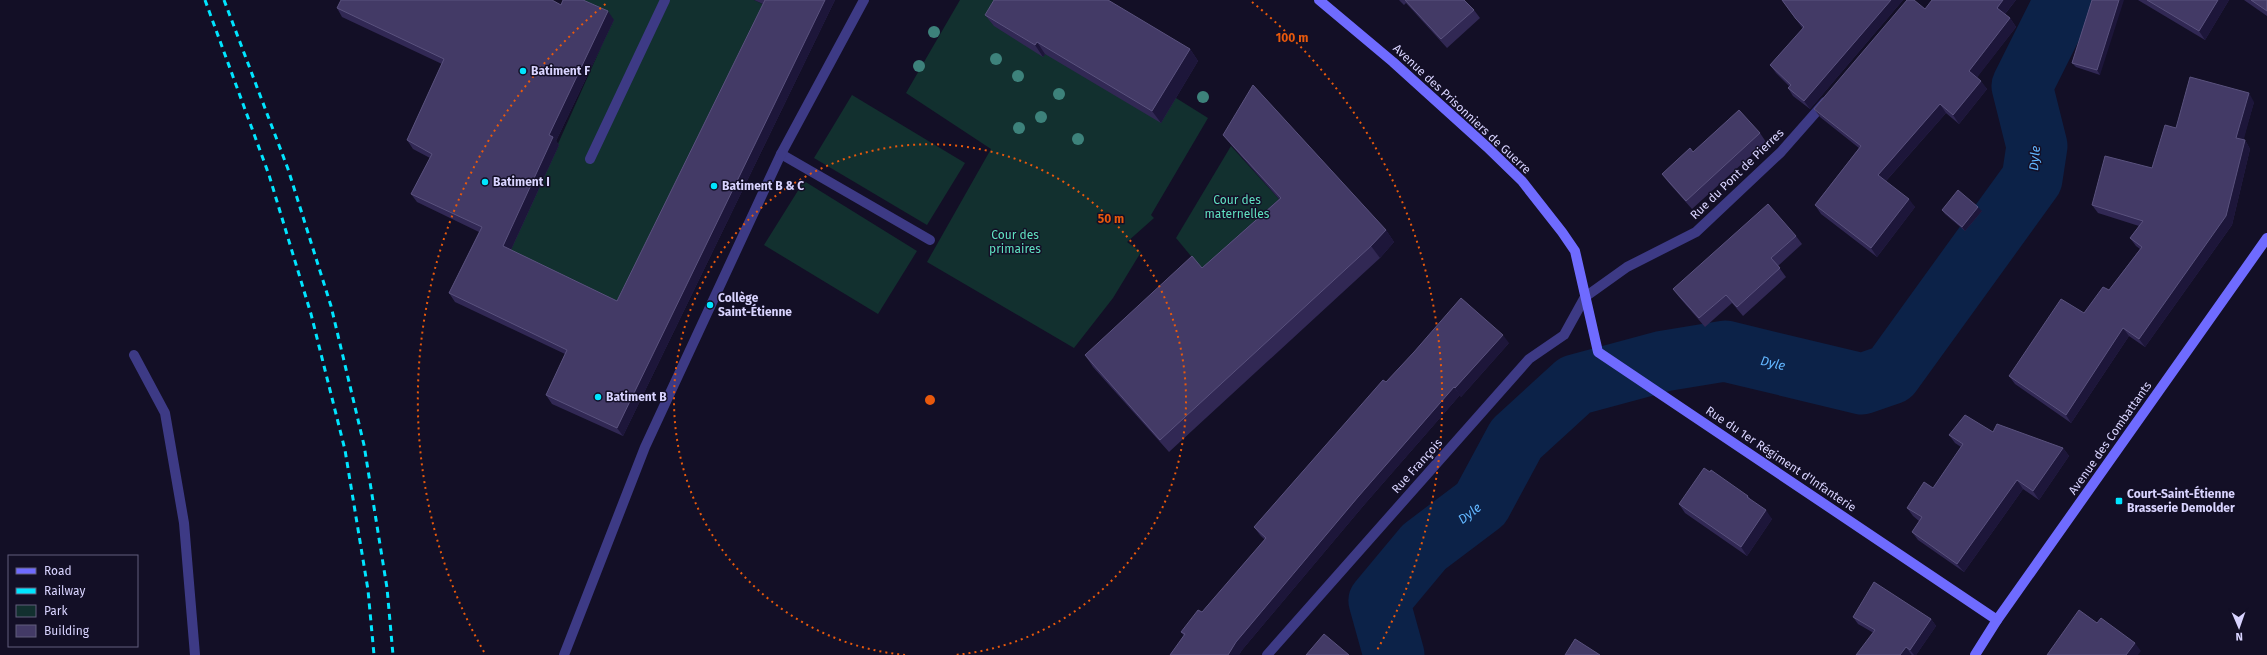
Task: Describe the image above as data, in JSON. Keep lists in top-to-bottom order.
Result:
{
  "streets": {
    "street": [
      "Avenue des Prisonniers de Guerre",
      "Rue du Pont de Pierres",
      "Avenue des Combattants",
      "Rue du 1er Régiment d'Infanterie",
      "Rue François"
    ]
  },
  "crossings": [
    ["Avenue des Prisonniers de Guerre", "Rue du Pont de Pierres"],
    ["Avenue des Prisonniers de Guerre", "Rue du 1er Régiment d'Infanterie"],
    ["Avenue des Prisonniers de Guerre", "Rue François"],
    ["Rue du Pont de Pierres", "Rue du 1er Régiment d'Infanterie"],
    ["Rue du Pont de Pierres", "Rue François"],
    ["Avenue des Combattants", "Rue du 1er Régiment d'Infanterie"],
    ["Rue du 1er Régiment d'Infanterie", "Rue François"]
  ],
  "water": ["Dyle"],
  "parks": ["Cour des maternelles", "Cour des primaires"],
  "places": {
    "other": [
      "Batiment F",
      "Batiment I",
      "Batiment B & C",
      "Collège Saint-Étienne",
      "Batiment B"
    ],
    "transit": ["Court-Saint-Étienne Brasserie Demolder"]
  },
  "legend": [
    "Road",
    "Railway",
    "Park",
    "Building"
  ],
  "north": "bottom",
  "rings": ["100 m", "50 m"]
}
